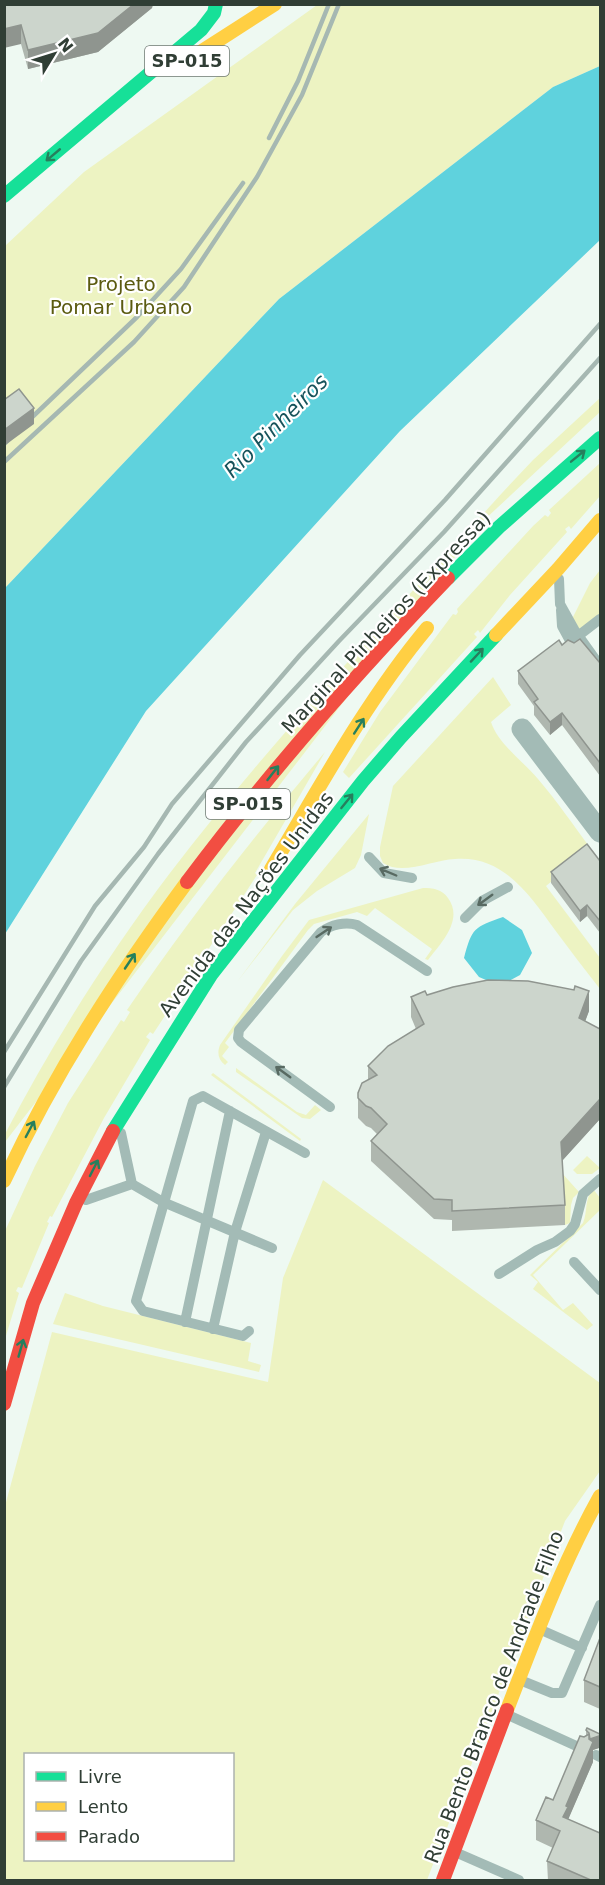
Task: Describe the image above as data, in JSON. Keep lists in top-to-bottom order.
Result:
{
  "streets": {
    "main road": [
      "SP-015",
      "Marginal Pinheiros (Expressa)",
      "Avenida das Nações Unidas",
      "Rua Bento Branco de Andrade Filho"
    ]
  },
  "water": ["Rio Pinheiros"],
  "parks": ["Projeto Pomar Urbano"],
  "legend": ["Livre", "Lento", "Parado"],
  "north": "top right"
}
